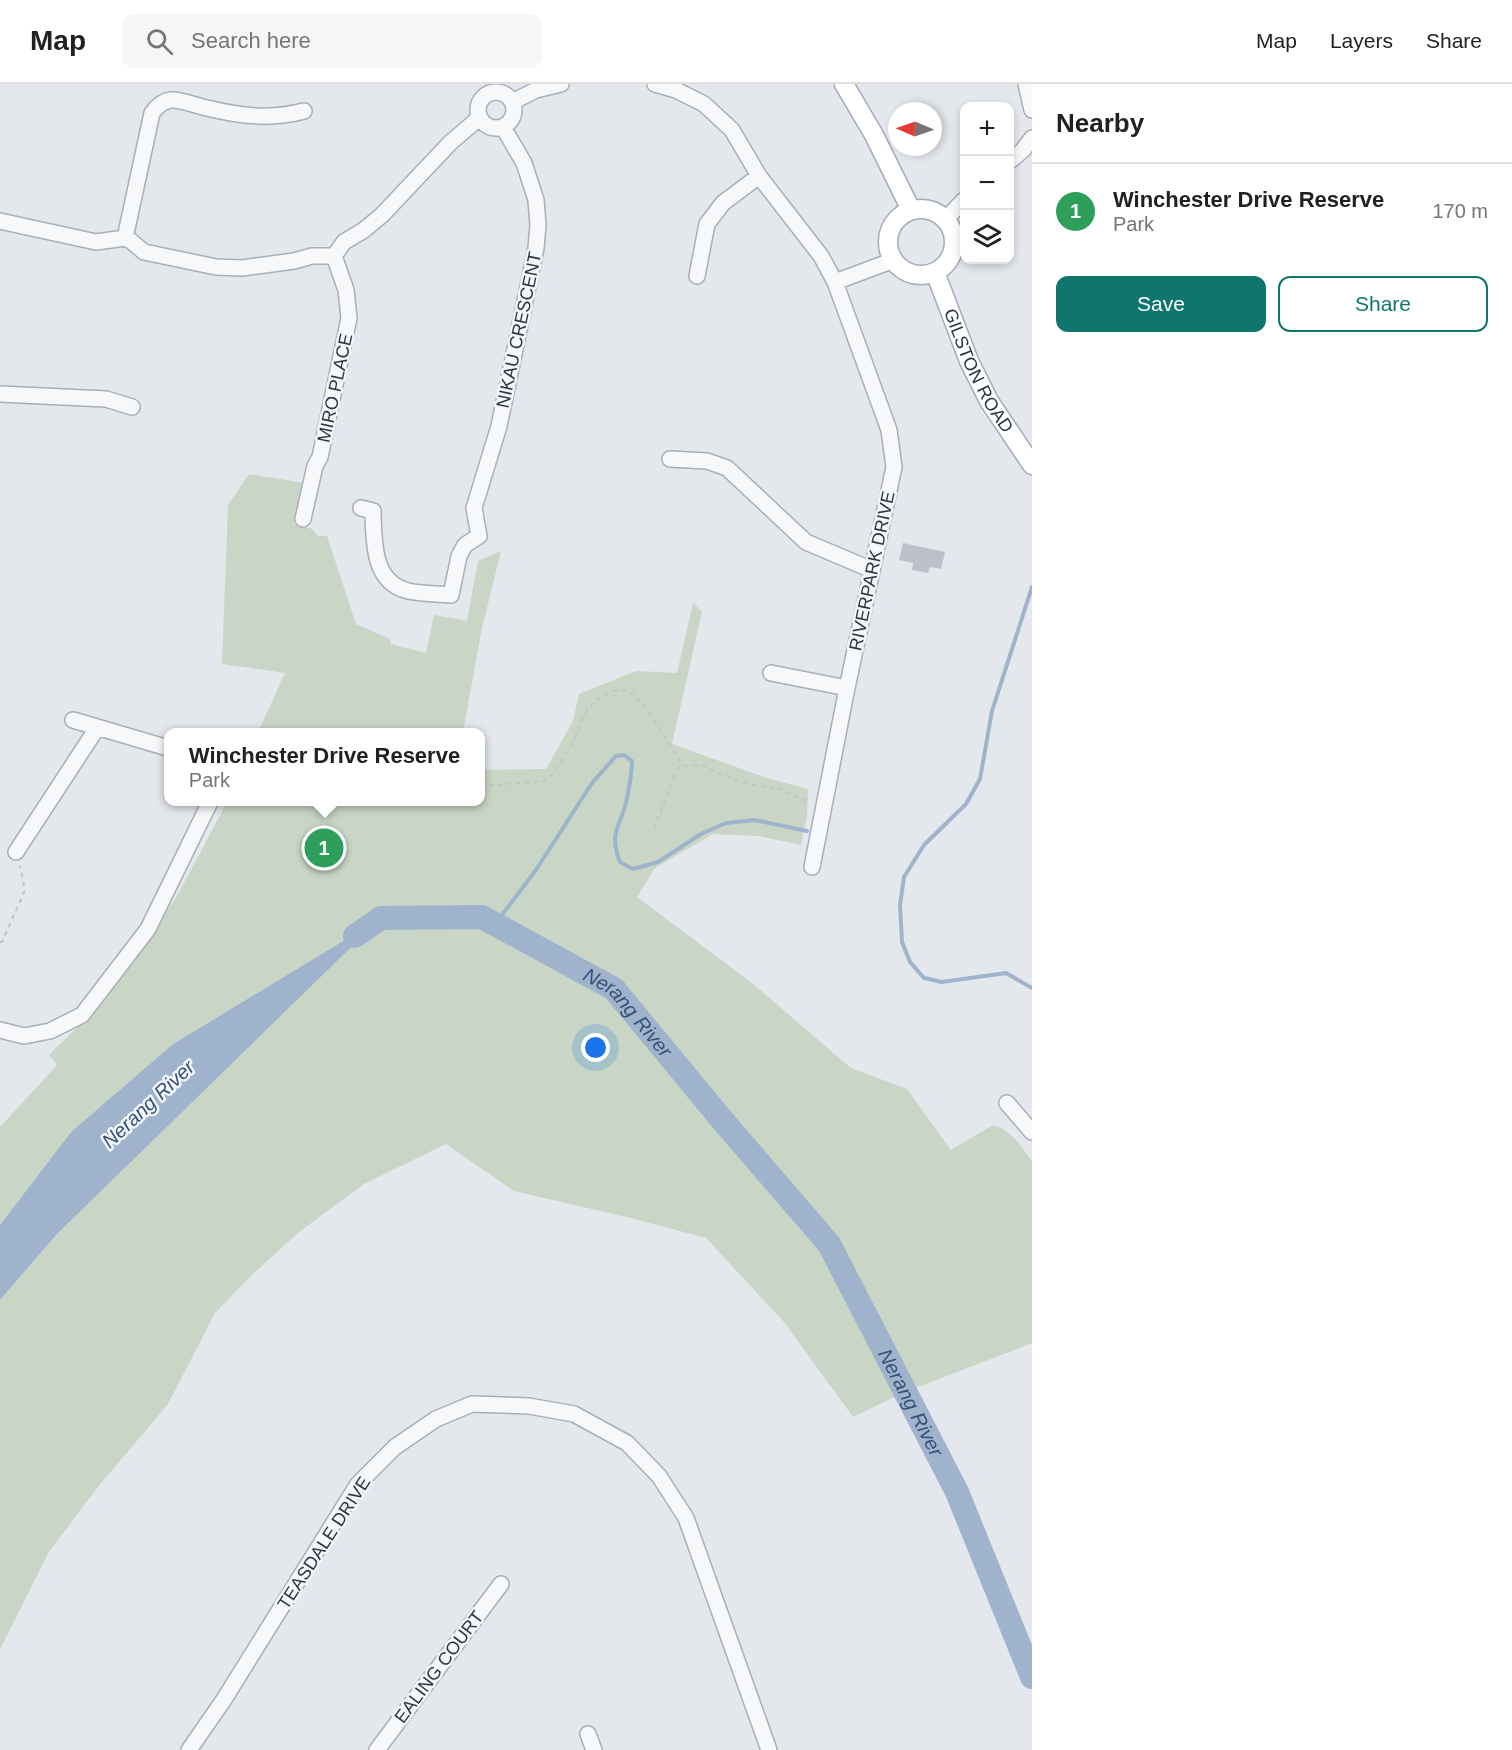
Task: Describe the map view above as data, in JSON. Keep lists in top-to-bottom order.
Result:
{
  "streets": {
    "main road": ["GILSTON ROAD"],
    "street": [
      "NIKAU CRESCENT",
      "MIRO PLACE",
      "RIVERPARK DRIVE",
      "TEASDALE DRIVE",
      "EALING COURT"
    ]
  },
  "water": ["Nerang River"],
  "north": "left",
  "page": {
    "header": "Map",
    "search": "Search here",
    "nav": ["Map", "Layers", "Share"],
    "heading": "Nearby",
    "map_buttons": ["+", "−"],
    "list": [
      {
        "mark": "1",
        "name": "Winchester Drive Reserve",
        "note": "Park",
        "value": "170 m"
      }
    ],
    "buttons": ["Save", "Share"],
    "popup": ["Winchester Drive Reserve", "Park"],
    "pins": "1"
  }
}
